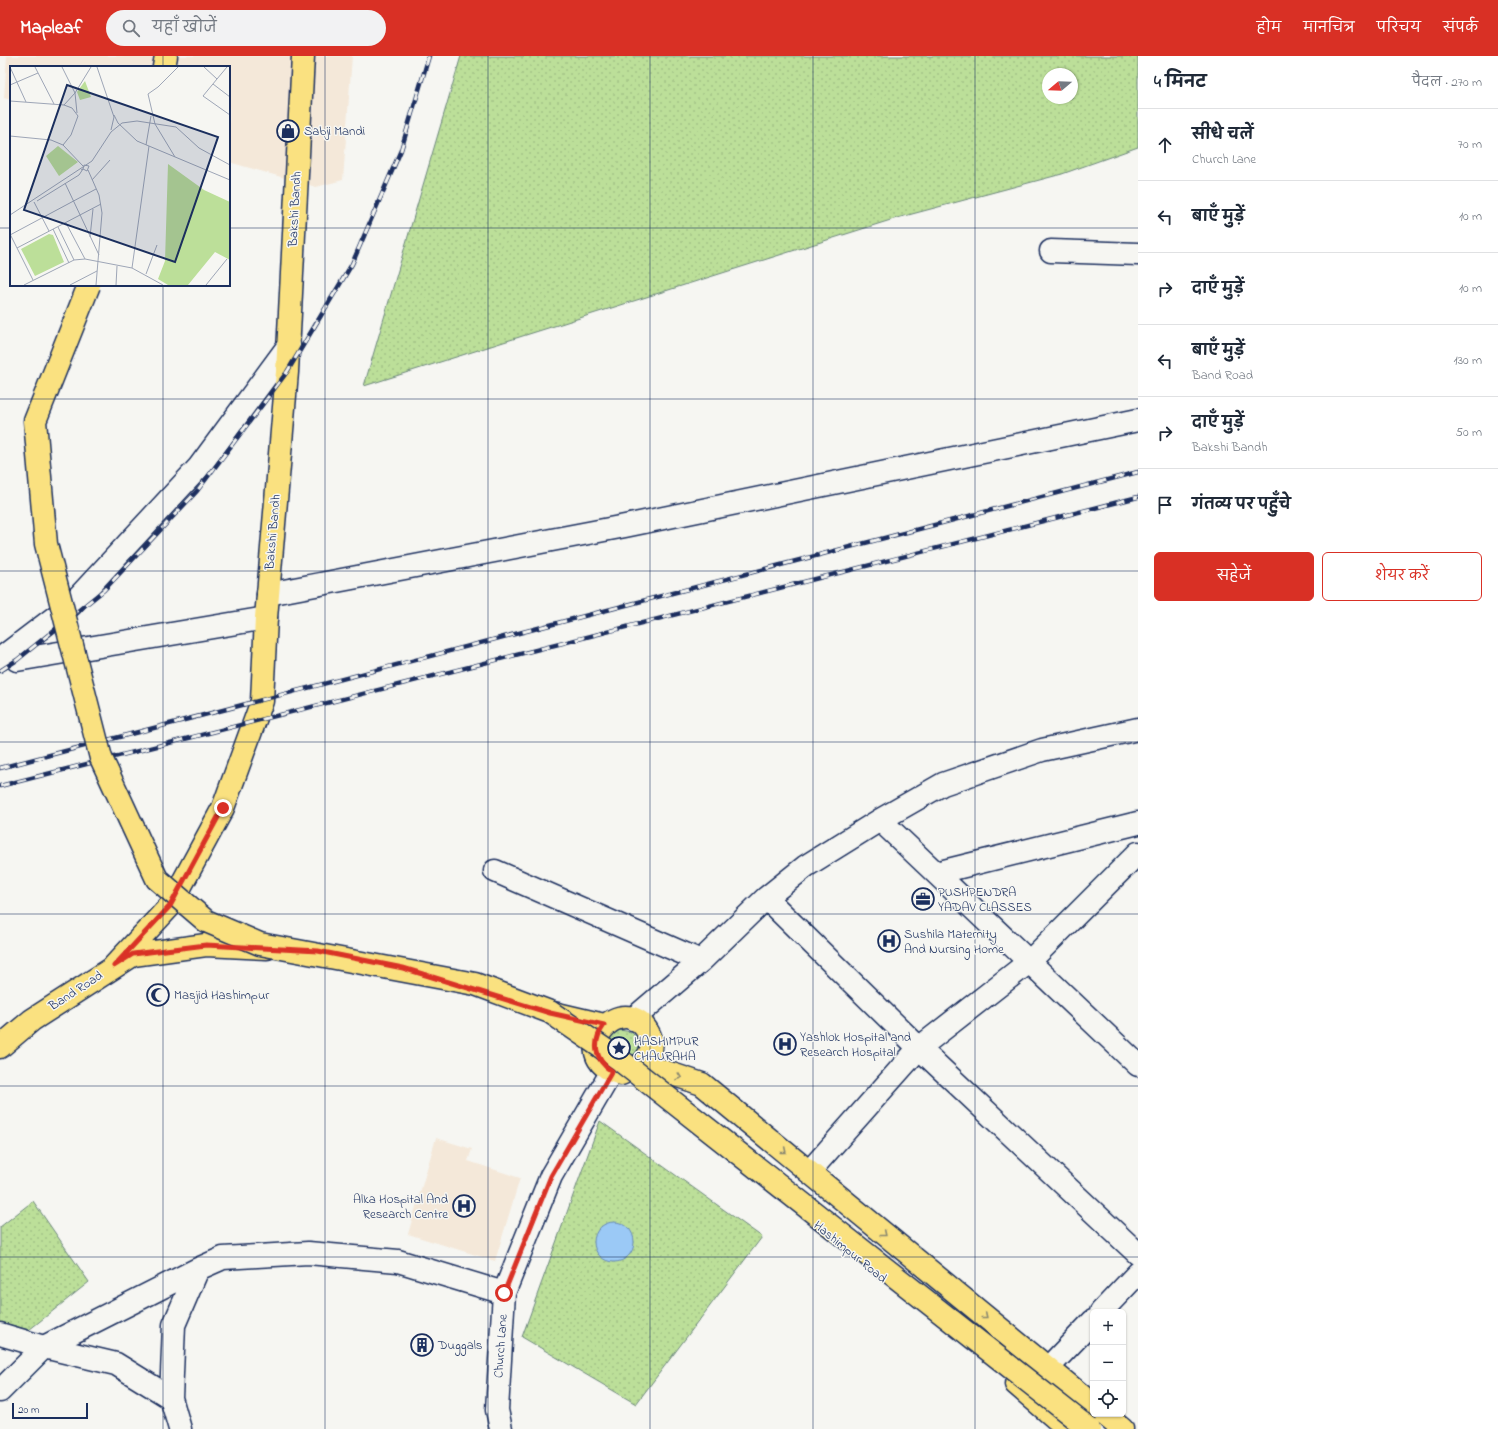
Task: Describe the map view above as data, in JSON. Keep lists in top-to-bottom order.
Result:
{
  "streets": {
    "main road": ["Bakshi Bandh", "Band Road", "Hashimpur Road"],
    "street": ["Church Lane"]
  },
  "crossings": [
    ["Bakshi Bandh", "Band Road"],
    ["Band Road", "Hashimpur Road"],
    ["Band Road", "Church Lane"],
    ["Hashimpur Road", "Church Lane"]
  ],
  "places": {
    "shop": ["Sabji Mandi"],
    "office": ["PUSHPENDRA YADAV CLASSES"],
    "hospital": ["Sushila Maternity And Nursing Home", "Yashlok Hospital and Research Hospital", "Alka Hospital And Research Centre"],
    "mosque": ["Masjid Hashimpur"],
    "place": ["HASHIMPUR CHAURAHA"],
    "building": ["Duggals"]
  },
  "scale_bar": "20 m",
  "north": "left",
  "page": {
    "header": "Mapleaf",
    "search": "यहाँ खोजें",
    "nav": [
      "होम",
      "मानचित्र",
      "परिचय",
      "संपर्क"
    ],
    "heading": ["4 मिनट", "पैदल · 270 m"],
    "list": [
      ["सीधे चलें", "Church Lane", "70 m"],
      ["बाएँ मुड़ें", "10 m"],
      ["दाएँ मुड़ें", "10 m"],
      ["बाएँ मुड़ें", "Band Road", "130 m"],
      ["दाएँ मुड़ें", "Bakshi Bandh", "50 m"],
      "गंतव्य पर पहुँचे"
    ],
    "buttons": ["सहेजें", "शेयर करें"],
    "map_buttons": ["+", "−"],
    "scale": "20 m"
  }
}
